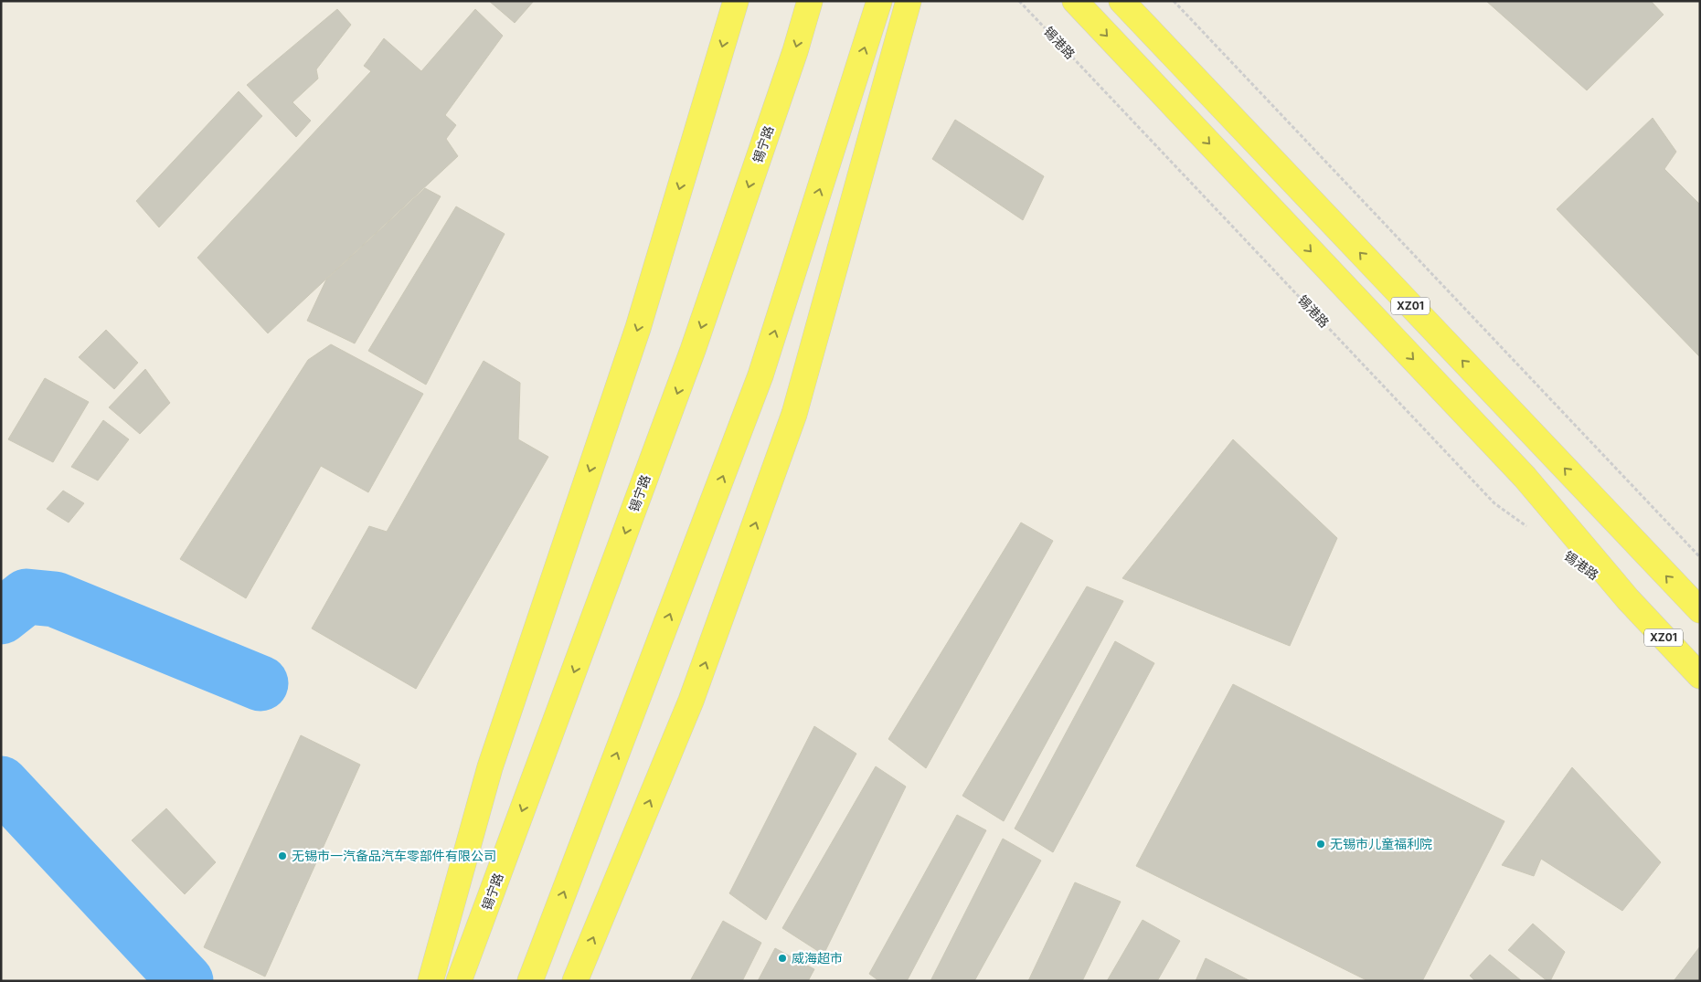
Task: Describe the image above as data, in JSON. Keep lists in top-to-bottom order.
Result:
{
  "streets": {
    "main road": ["锡港路", "锡宁路", "XZ01"]
  },
  "places": ["无锡市儿童福利院", "无锡市一汽备品汽车零部件有限公司", "威海超市"]
}
